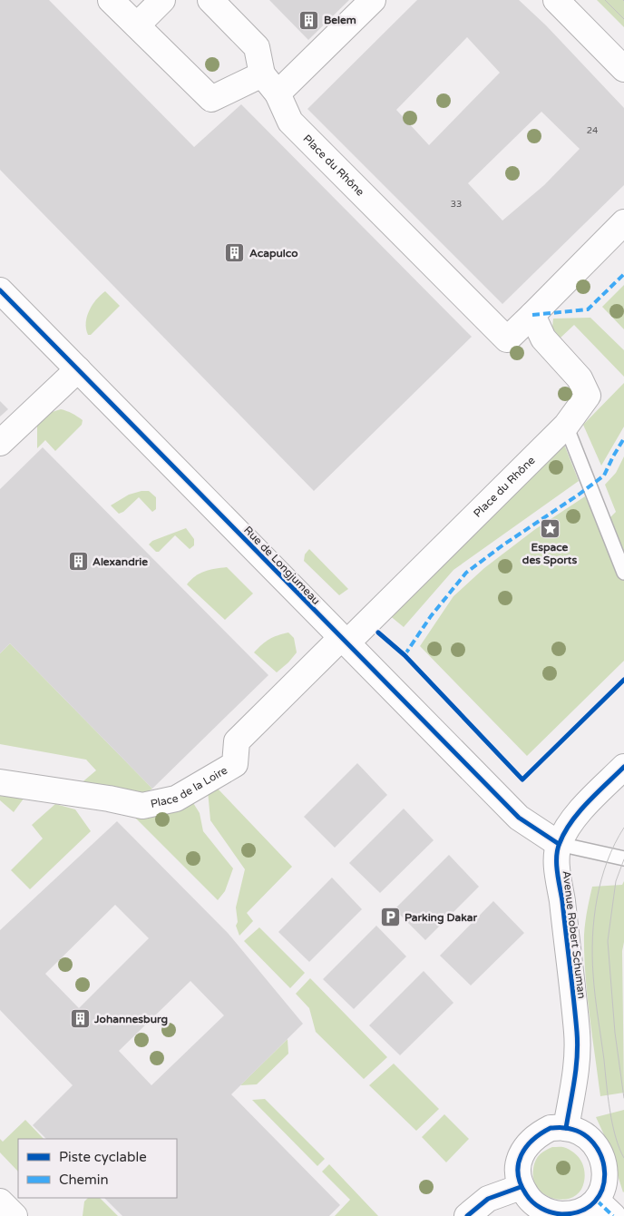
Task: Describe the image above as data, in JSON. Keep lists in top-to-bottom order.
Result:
{
  "streets": {
    "street": [
      "Place du Rhône",
      "Rue de Longjumeau",
      "Place de la Loire",
      "Avenue Robert Schuman"
    ]
  },
  "crossings": [
    ["Place du Rhône", "Rue de Longjumeau"],
    ["Place du Rhône", "Place de la Loire"],
    ["Rue de Longjumeau", "Place de la Loire"],
    ["Rue de Longjumeau", "Avenue Robert Schuman"]
  ],
  "places": {
    "building": [
      "Belem",
      "Acapulco",
      "Alexandrie",
      "Johannesburg"
    ],
    "place": ["Espace des Sports"],
    "parking": ["Parking Dakar"]
  },
  "house_numbers": ["24", "33"],
  "legend": ["Piste cyclable", "Chemin"]
}
